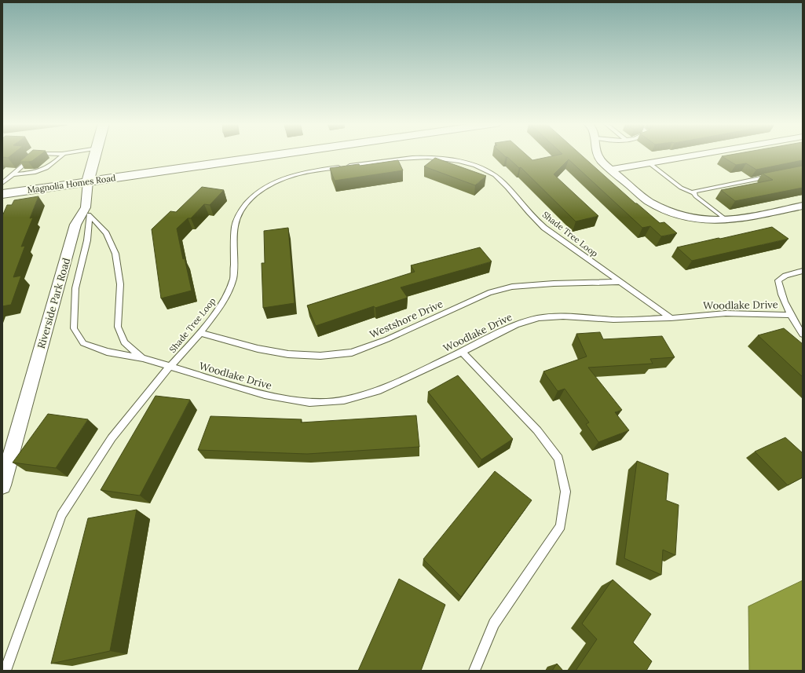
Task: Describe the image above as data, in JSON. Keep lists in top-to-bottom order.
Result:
{
  "streets": {
    "street": ["Magnolia Homes Road", "Riverside Park Road"],
    "lane": ["Shade Tree Loop", "Woodlake Drive", "Westshore Drive"]
  },
  "crossings": [
    ["Magnolia Homes Road", "Riverside Park Road"],
    ["Shade Tree Loop", "Woodlake Drive"],
    ["Shade Tree Loop", "Westshore Drive"],
    ["Riverside Park Road", "Woodlake Drive"]
  ]
}
